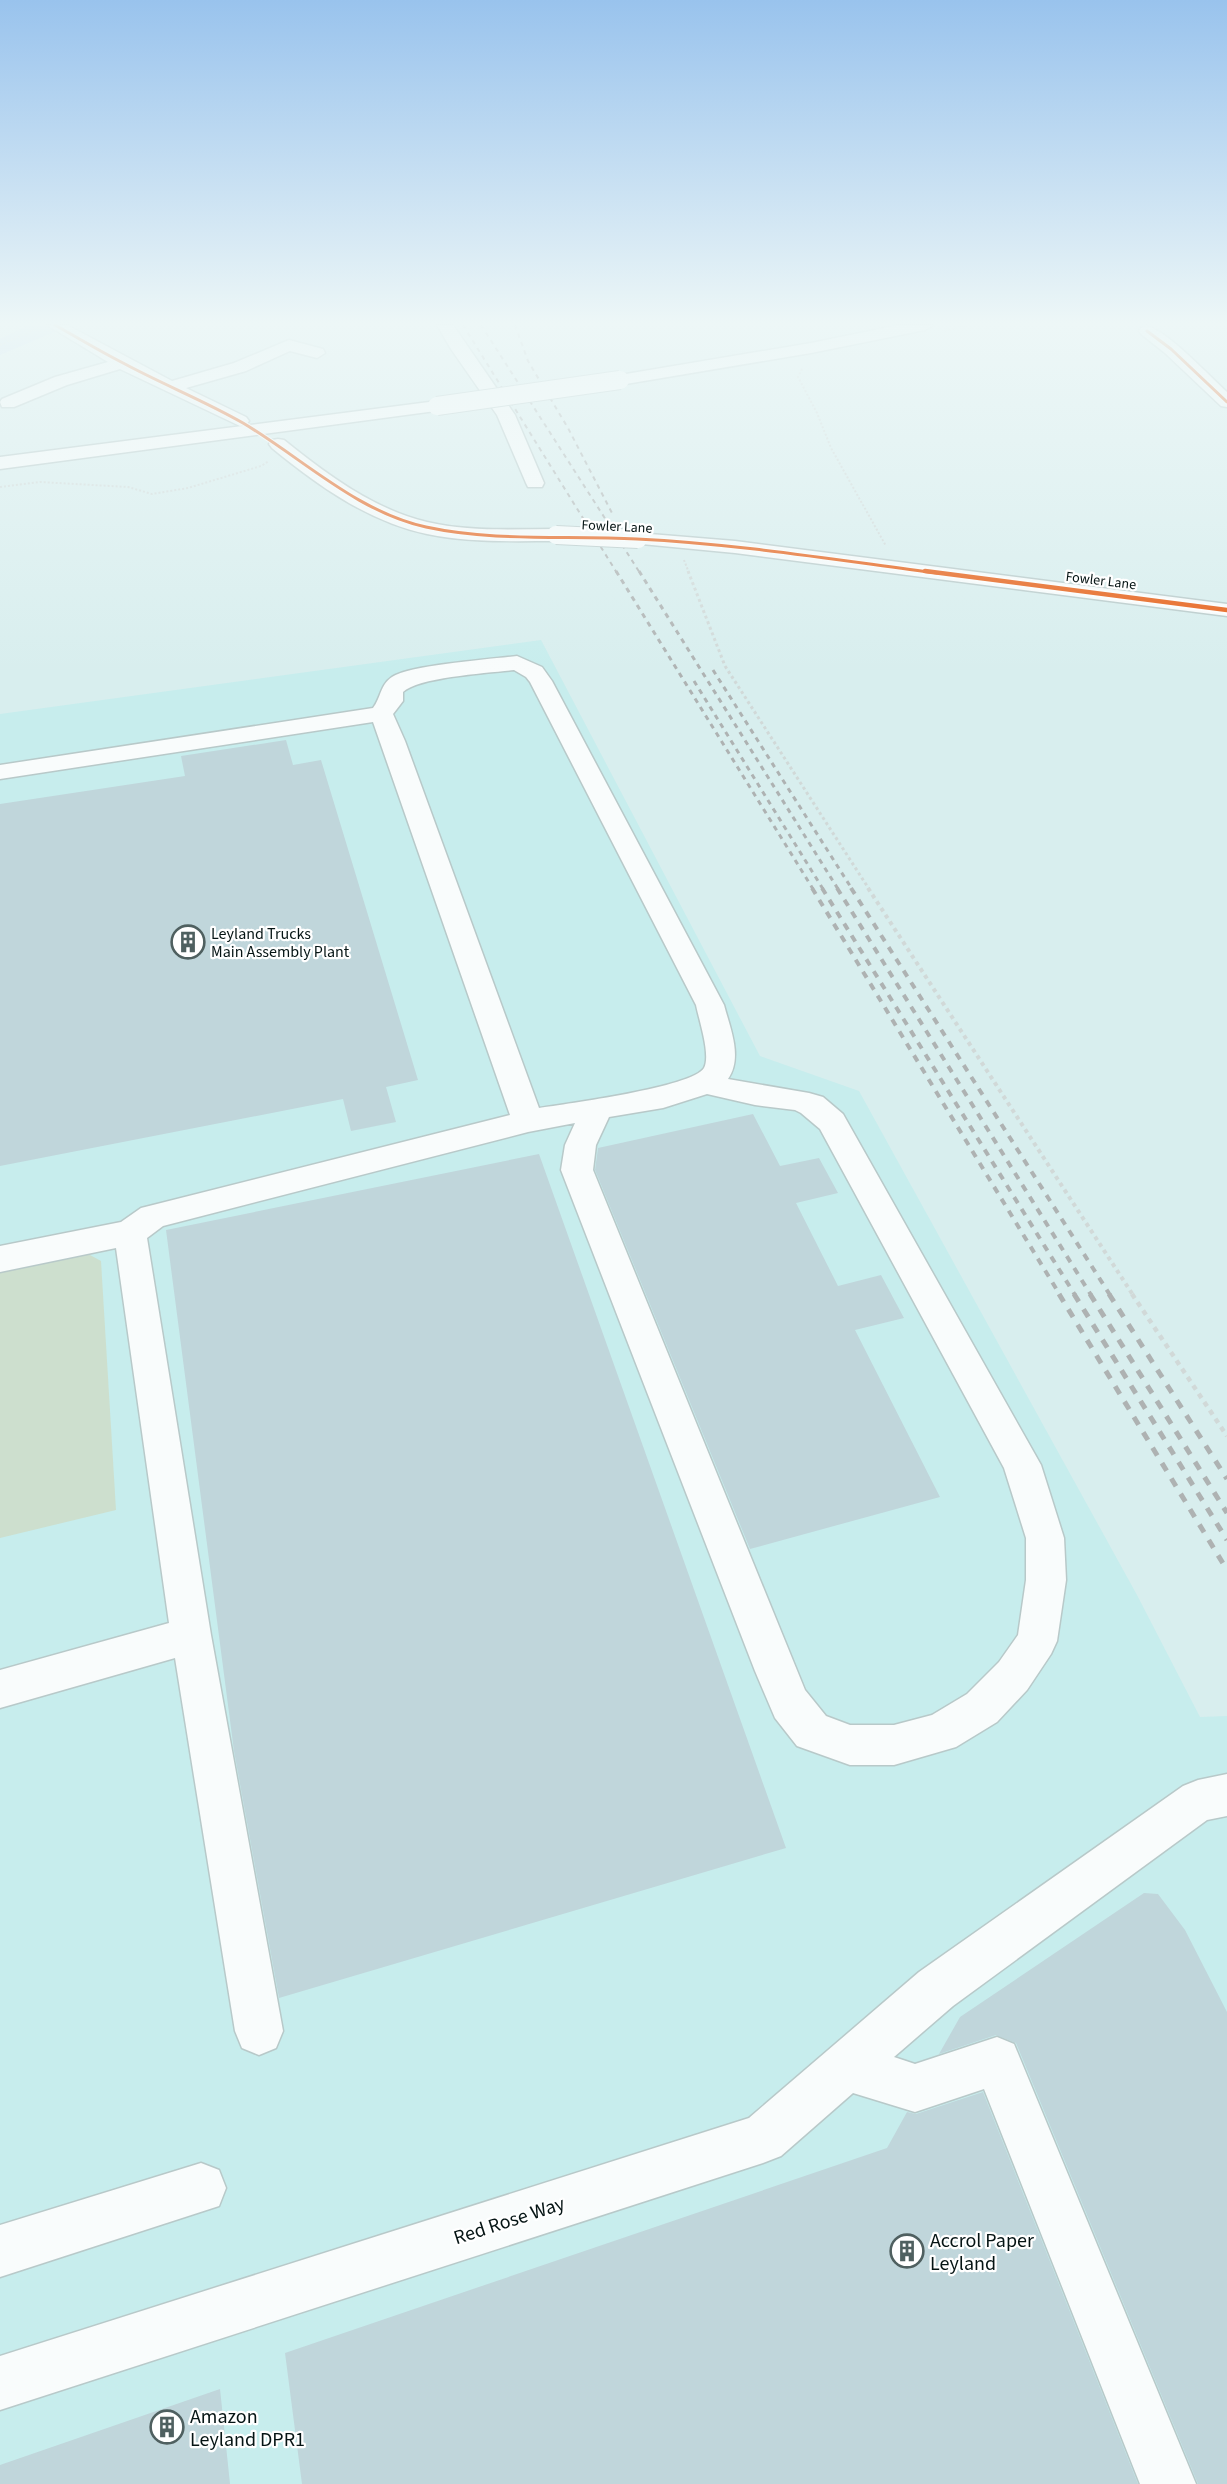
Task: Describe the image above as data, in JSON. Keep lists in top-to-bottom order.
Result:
{
  "streets": {
    "main road": ["Fowler Lane", "Red Rose Way"]
  },
  "places": {
    "building": ["Leyland Trucks Main Assembly Plant", "Accrol Paper Leyland", "Amazon Leyland DPR1"]
  }
}
